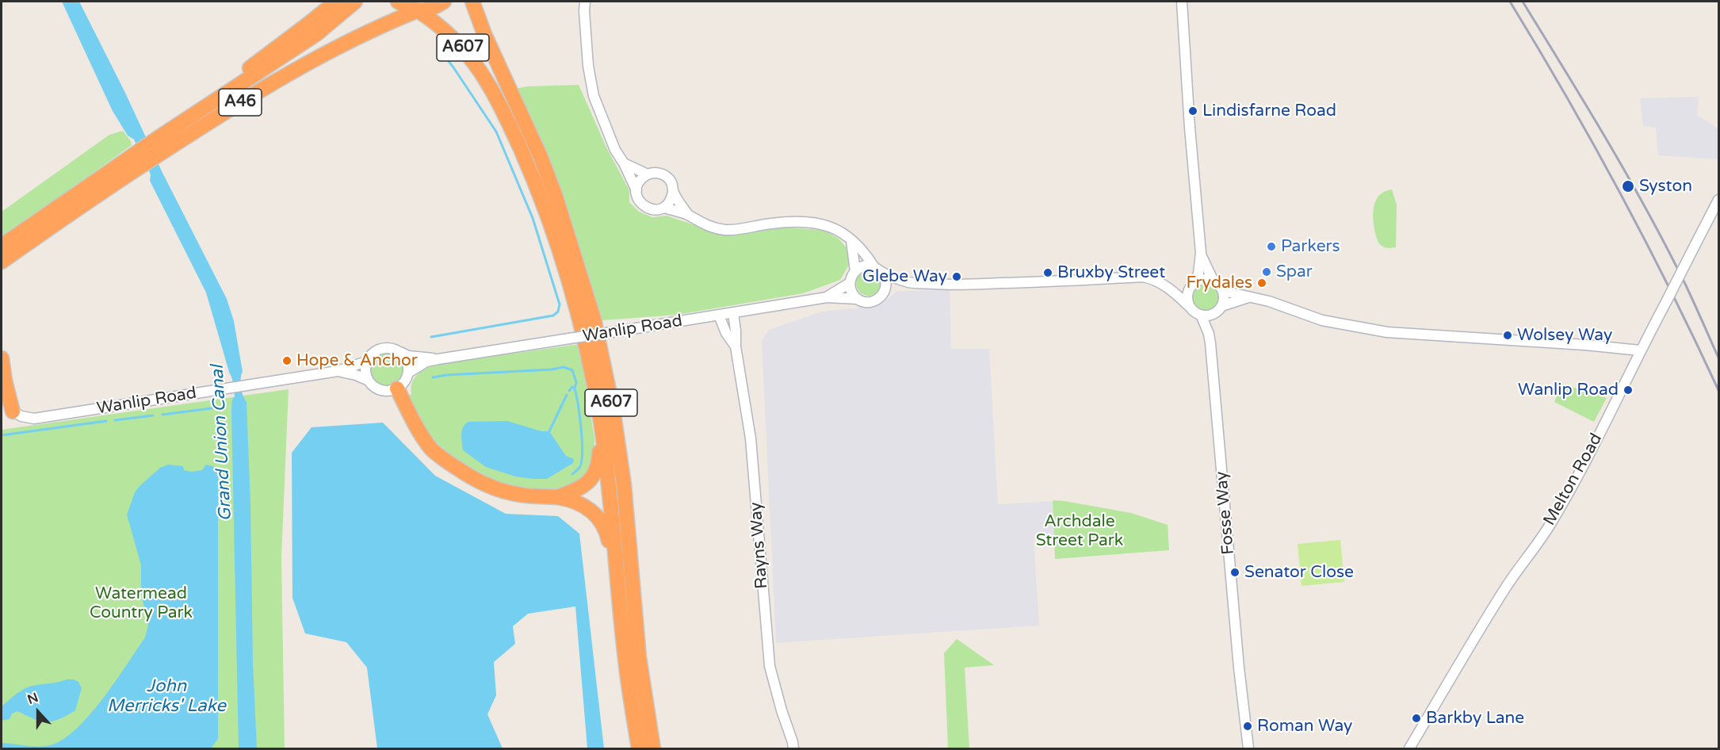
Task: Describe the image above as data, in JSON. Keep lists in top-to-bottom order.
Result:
{
  "streets": {
    "highway": ["A607", "A46"],
    "street": [
      "Wanlip Road",
      "Melton Road",
      "Fosse Way",
      "Rayns Way"
    ]
  },
  "crossings": [
    ["A607", "A46"],
    ["Wanlip Road", "Rayns Way"]
  ],
  "water": ["Grand Union Canal", "John Merricks' Lake"],
  "parks": ["Archdale Street Park", "Watermead Country Park"],
  "places": [
    "Lindisfarne Road",
    "Syston",
    "Parkers",
    "Spar",
    "Bruxby Street",
    "Glebe Way",
    "Frydales",
    "Wolsey Way",
    "Hope & Anchor",
    "Wanlip Road",
    "Senator Close",
    "Barkby Lane",
    "Roman Way"
  ],
  "north": "top"
}
